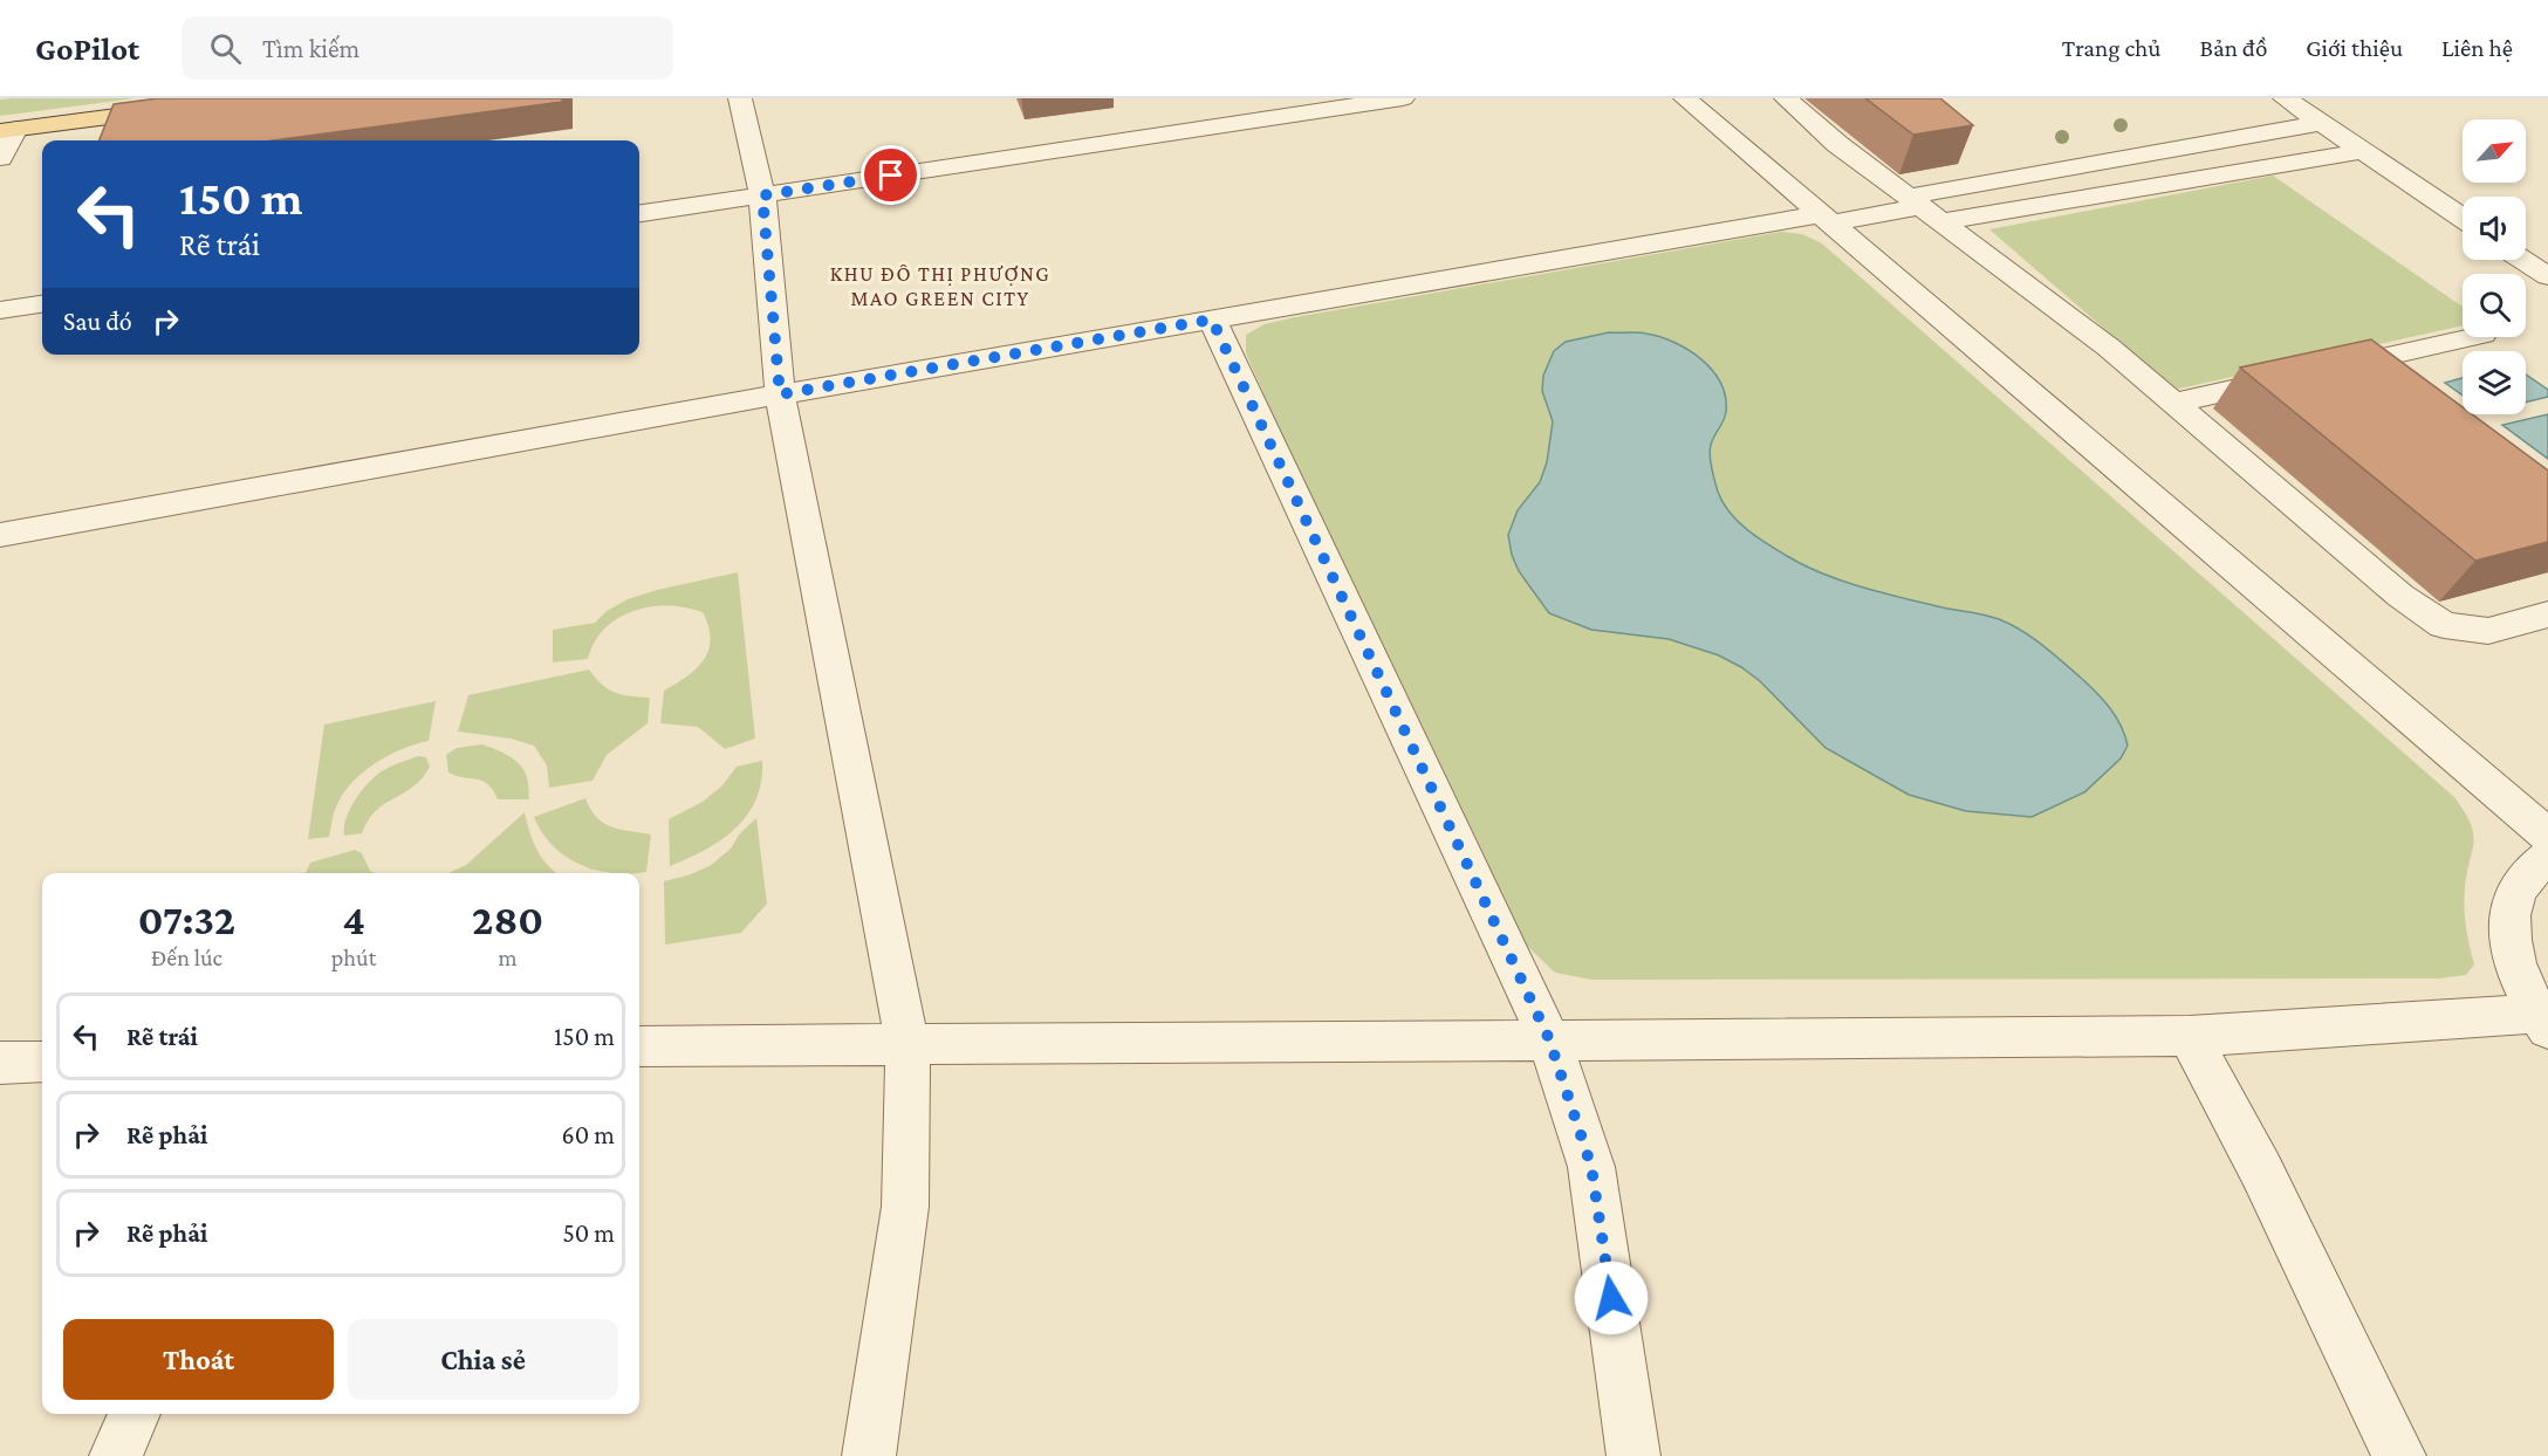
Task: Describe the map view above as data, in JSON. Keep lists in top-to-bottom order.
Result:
{
  "districts": ["KHU ĐÔ THỊ PHƯỢNG MAO GREEN CITY"],
  "north": "top right",
  "page": {
    "header": "GoPilot",
    "search": "Tìm kiếm",
    "nav": [
      "Trang chủ",
      "Bản đồ",
      "Giới thiệu",
      "Liên hệ"
    ],
    "turn": ["150 m", "Rẽ trái"],
    "then": "Sau đó",
    "eta": [
      "07:32",
      "Đến lúc",
      "4",
      "phút",
      "280",
      "m"
    ],
    "list": [
      {
        "name": "Rẽ trái",
        "value": "150 m"
      },
      {
        "name": "Rẽ phải",
        "value": "60 m"
      },
      {
        "name": "Rẽ phải",
        "value": "50 m"
      }
    ],
    "buttons": ["Thoát", "Chia sẻ"]
  }
}
